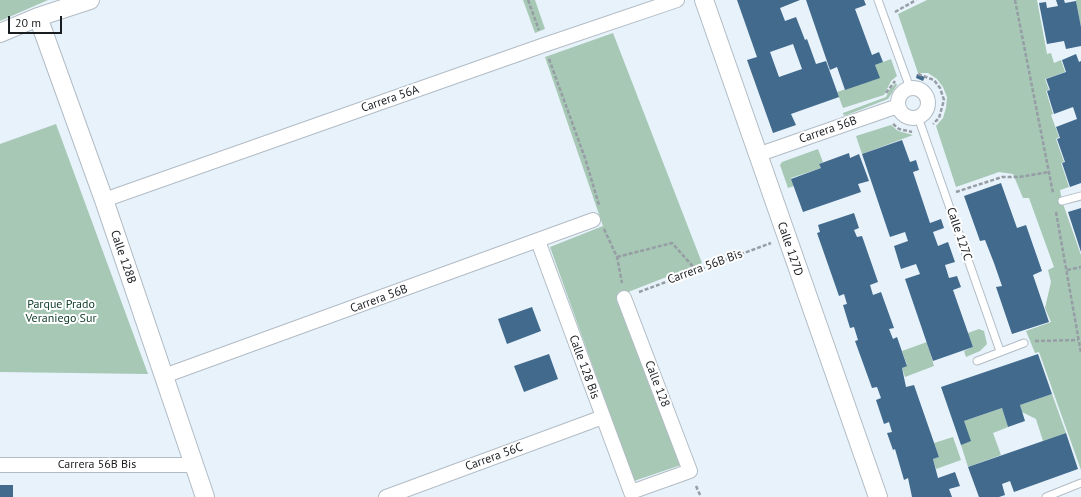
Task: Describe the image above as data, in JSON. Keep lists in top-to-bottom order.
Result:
{
  "streets": {
    "street": [
      "Carrera 56A",
      "Carrera 56B",
      "Calle 127D",
      "Calle 128B",
      "Carrera 56B Bis",
      "Calle 128 Bis",
      "Calle 128",
      "Carrera 56C"
    ],
    "lane": ["Calle 127C"]
  },
  "crossings": [
    ["Carrera 56A", "Calle 128B"],
    ["Carrera 56B", "Calle 127C"],
    ["Carrera 56B", "Calle 127D"],
    ["Carrera 56B", "Calle 128B"],
    ["Carrera 56B", "Calle 128 Bis"],
    ["Calle 127D", "Carrera 56B Bis"],
    ["Calle 128B", "Carrera 56B Bis"],
    ["Carrera 56B Bis", "Calle 128"],
    ["Calle 128 Bis", "Calle 128"],
    ["Calle 128 Bis", "Carrera 56C"]
  ],
  "parks": ["Parque Prado Veraniego Sur"],
  "scale_bar": "20 m"
}
